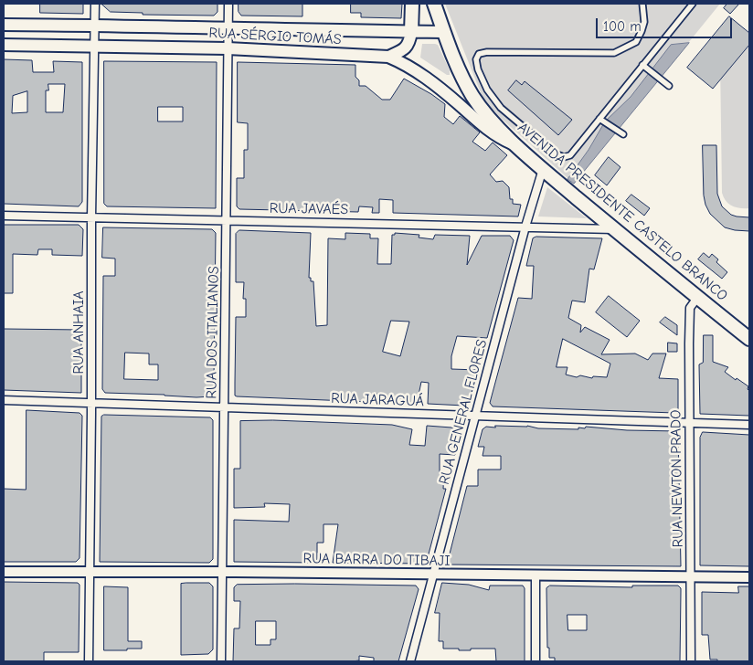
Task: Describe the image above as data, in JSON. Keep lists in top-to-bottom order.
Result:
{
  "streets": {
    "highway": ["AVENIDA PRESIDENTE CASTELO BRANCO"],
    "main road": ["RUA SÉRGIO TOMÁS"],
    "street": [
      "RUA JAVAÉS",
      "RUA ANHAIA",
      "RUA DOS ITALIANOS",
      "RUA JARAGUÁ",
      "RUA GENERAL FLORES",
      "RUA NEWTON PRADO",
      "RUA BARRA DO TIBAJI"
    ]
  },
  "crossings": [
    ["RUA SÉRGIO TOMÁS", "AVENIDA PRESIDENTE CASTELO BRANCO"],
    ["RUA SÉRGIO TOMÁS", "RUA ANHAIA"],
    ["RUA SÉRGIO TOMÁS", "RUA DOS ITALIANOS"],
    ["RUA JAVAÉS", "AVENIDA PRESIDENTE CASTELO BRANCO"],
    ["RUA JAVAÉS", "RUA ANHAIA"],
    ["RUA JAVAÉS", "RUA DOS ITALIANOS"],
    ["RUA JAVAÉS", "RUA GENERAL FLORES"],
    ["AVENIDA PRESIDENTE CASTELO BRANCO", "RUA GENERAL FLORES"],
    ["AVENIDA PRESIDENTE CASTELO BRANCO", "RUA NEWTON PRADO"],
    ["RUA ANHAIA", "RUA JARAGUÁ"],
    ["RUA ANHAIA", "RUA BARRA DO TIBAJI"],
    ["RUA DOS ITALIANOS", "RUA JARAGUÁ"],
    ["RUA DOS ITALIANOS", "RUA BARRA DO TIBAJI"],
    ["RUA JARAGUÁ", "RUA GENERAL FLORES"],
    ["RUA JARAGUÁ", "RUA NEWTON PRADO"],
    ["RUA GENERAL FLORES", "RUA BARRA DO TIBAJI"],
    ["RUA NEWTON PRADO", "RUA BARRA DO TIBAJI"]
  ],
  "scale_bar": "100 m"
}
